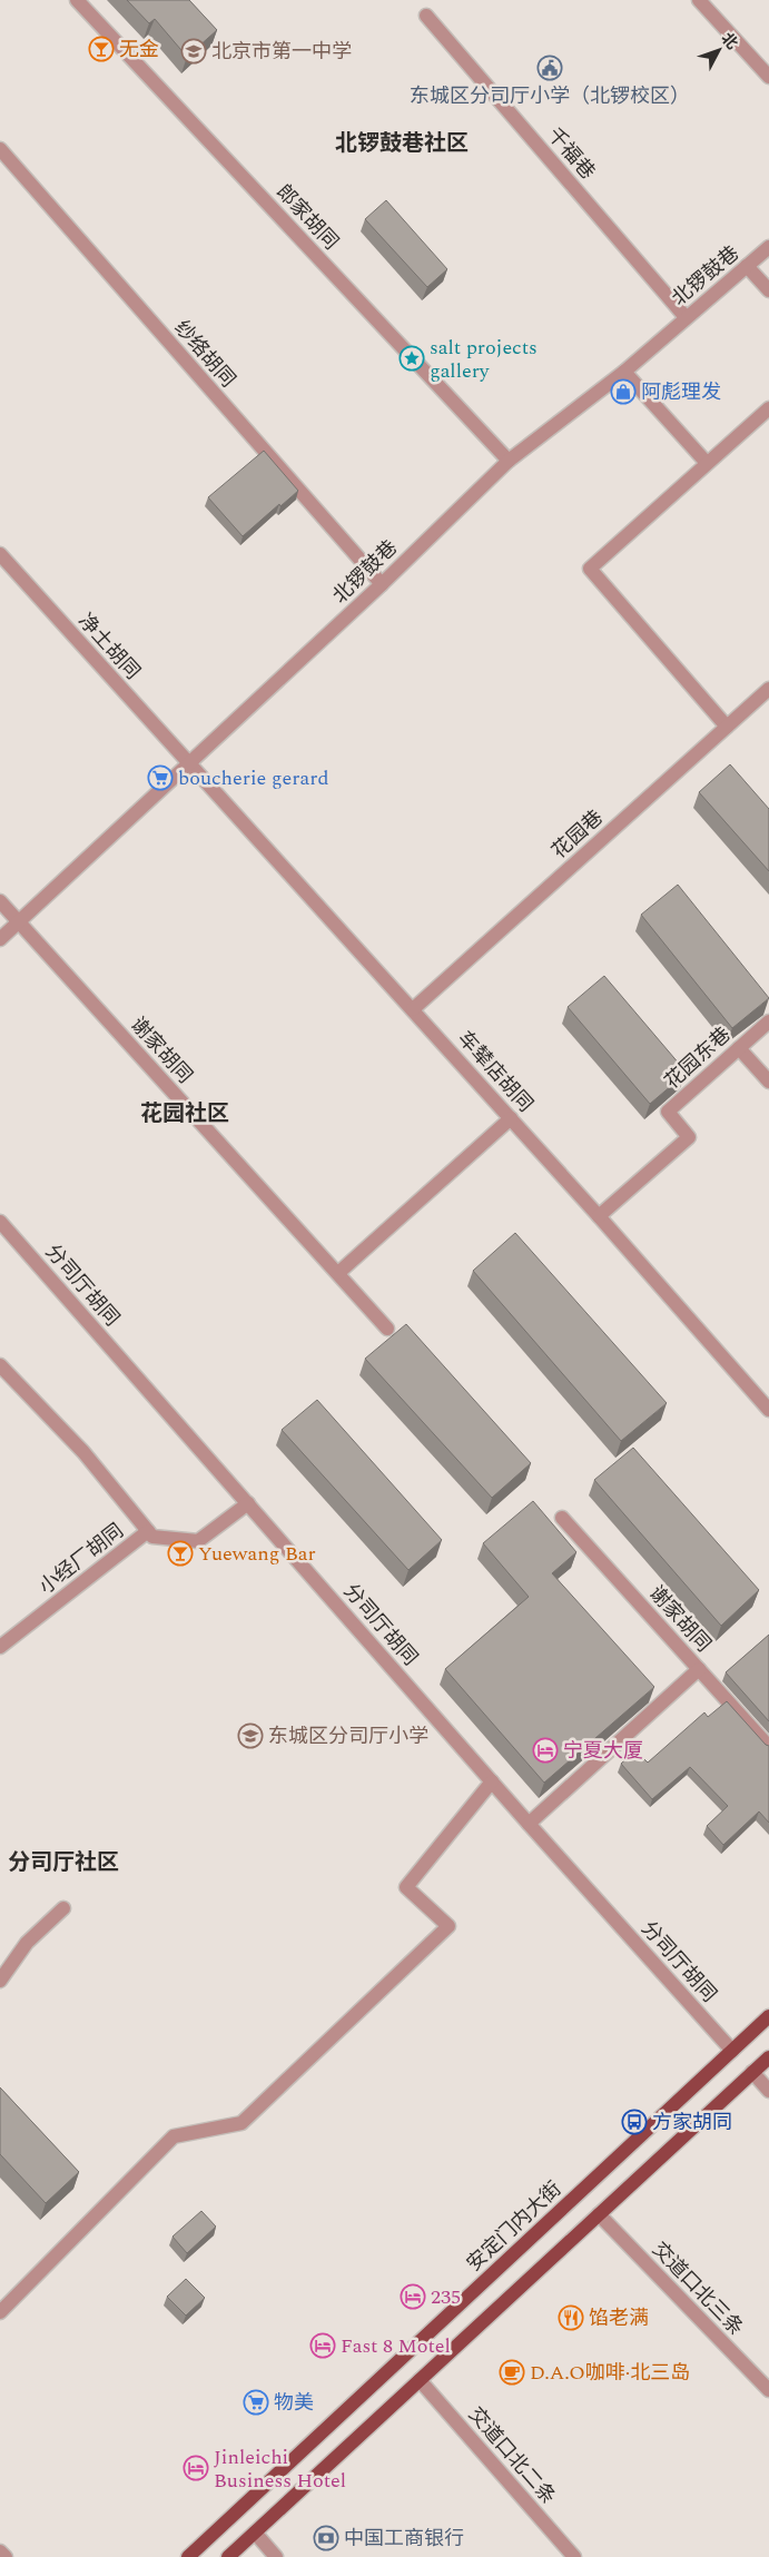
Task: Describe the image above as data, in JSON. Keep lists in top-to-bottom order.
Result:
{
  "streets": {
    "main road": ["安定门内大街"],
    "street": [
      "千福巷",
      "郎家胡同",
      "北锣鼓巷",
      "纱络胡同",
      "净土胡同",
      "花园巷",
      "谢家胡同",
      "花园东巷",
      "车辇店胡同",
      "分司厅胡同",
      "小经厂胡同",
      "交道口北三条",
      "交道口北二条"
    ]
  },
  "crossings": [
    ["千福巷", "北锣鼓巷"],
    ["郎家胡同", "北锣鼓巷"],
    ["北锣鼓巷", "纱络胡同"],
    ["北锣鼓巷", "净土胡同"],
    ["北锣鼓巷", "谢家胡同"],
    ["北锣鼓巷", "车辇店胡同"],
    ["净土胡同", "车辇店胡同"],
    ["花园巷", "车辇店胡同"],
    ["花园东巷", "车辇店胡同"],
    ["分司厅胡同", "小经厂胡同"],
    ["分司厅胡同", "安定门内大街"]
  ],
  "districts": ["北锣鼓巷社区", "花园社区", "分司厅社区"],
  "places": {
    "bar": ["无金", "Yuewang Bar"],
    "school or university": ["北京市第一中学", "东城区分司厅小学"],
    "public building": ["东城区分司厅小学（北锣校区）"],
    "place": ["salt projects gallery"],
    "shop": ["阿彪理发"],
    "supermarket": ["boucherie gerard", "物美"],
    "hotel": [
      "宁夏大厦",
      "235",
      "Fast 8 Motel",
      "Jinleichi Business Hotel"
    ],
    "bus stop": ["方家胡同"],
    "restaurant": ["馅老满"],
    "cafe": ["D.A.O咖啡·北三岛"],
    "bank": ["中国工商银行"]
  },
  "north": "top right"
}
